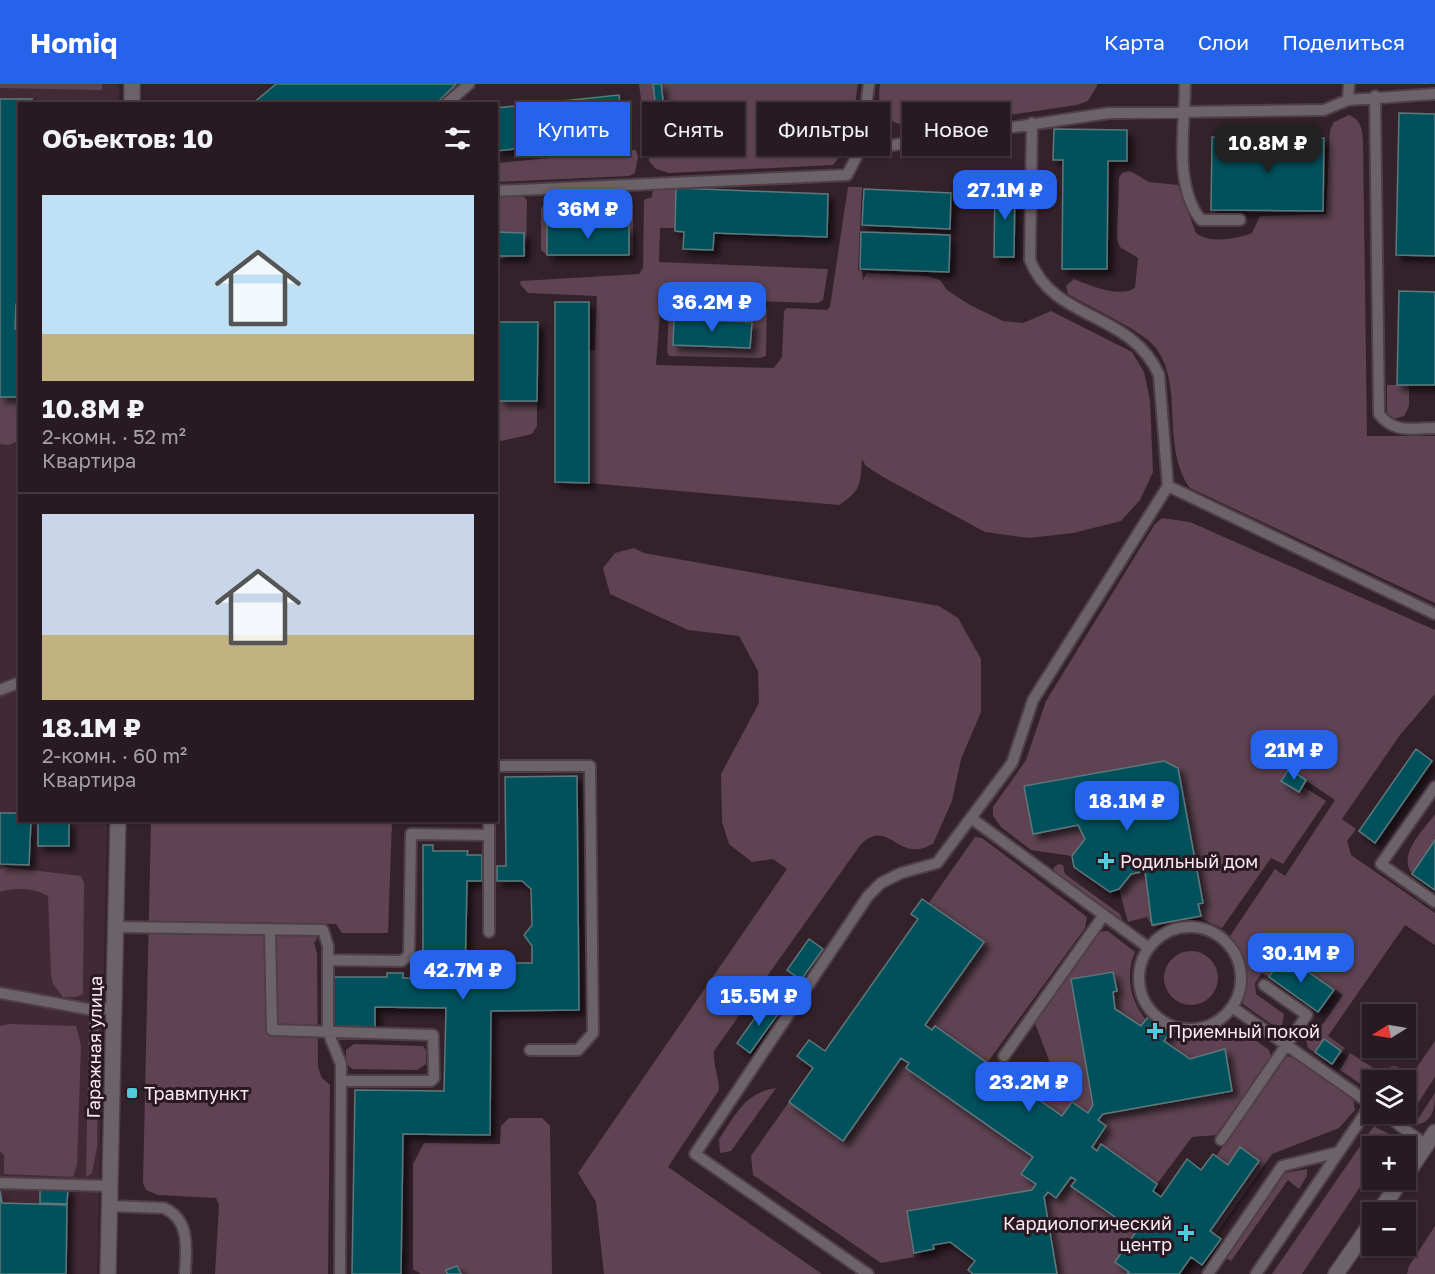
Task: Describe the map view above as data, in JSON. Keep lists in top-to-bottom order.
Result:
{
  "streets": {
    "street": ["Гаражная улица"]
  },
  "places": {
    "health": ["Родильный дом", "Приемный покой", "Кардиологический центр"],
    "transit": ["Травмпункт"]
  },
  "north": "left",
  "page": {
    "header": "Homiq",
    "nav": ["Карта", "Слои", "Поделиться"],
    "chip": [
      "Купить",
      "Снять",
      "Фильтры",
      "Новое"
    ],
    "heading": "Объектов: 10",
    "price": [
      "10.8M ₽",
      "27.1M ₽",
      "36M ₽",
      "36.2M ₽",
      "21M ₽",
      "18.1M ₽",
      "30.1M ₽",
      "42.7M ₽",
      "15.5M ₽",
      "23.2M ₽"
    ],
    "list": [
      {
        "name": "10.8M ₽",
        "note": "2-комн. · 52 m² · Квартира"
      },
      {
        "name": "18.1M ₽",
        "note": "2-комн. · 60 m² · Квартира"
      }
    ],
    "map_buttons": ["+", "−"]
  }
}
